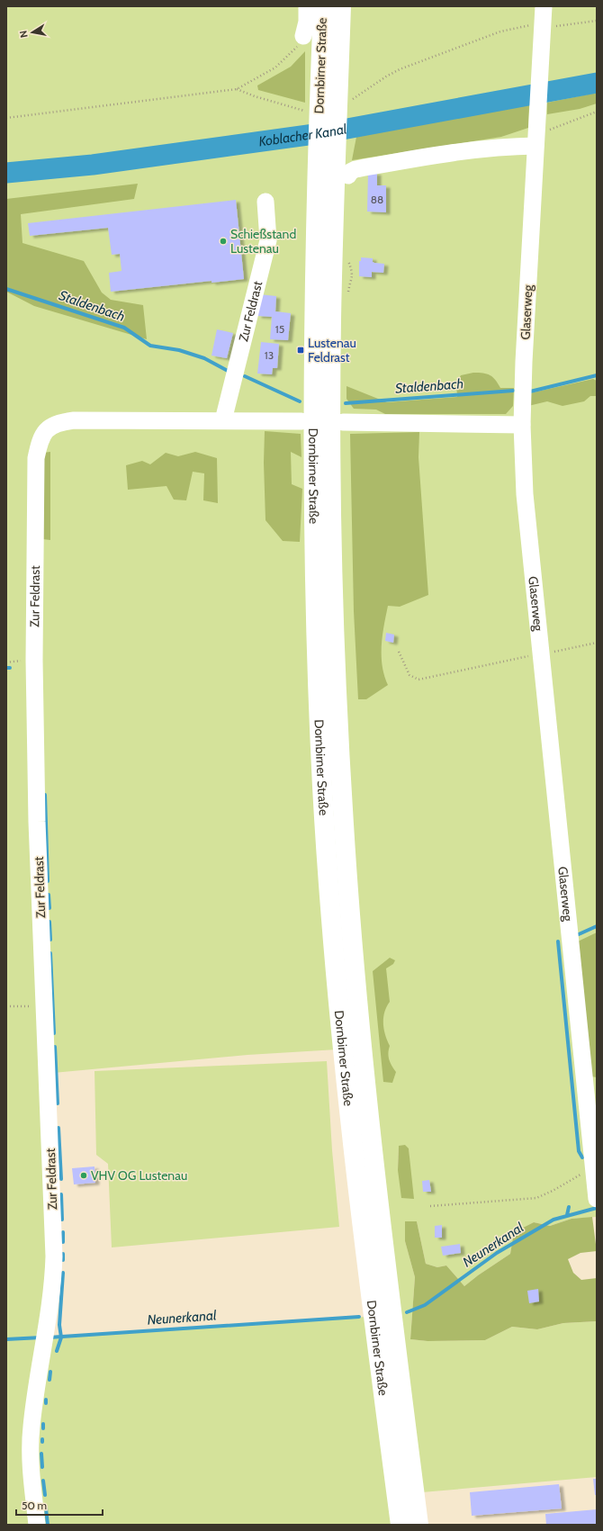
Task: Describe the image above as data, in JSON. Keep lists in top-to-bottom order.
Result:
{
  "streets": {
    "main road": ["Dornbirner Straße"],
    "street": ["Zur Feldrast", "Glaserweg"]
  },
  "water": ["Koblacher Kanal", "Staldenbach", "Neunerkanal"],
  "places": {
    "other": ["Schießstand Lustenau", "VHV OG Lustenau"],
    "transit": ["Lustenau Feldrast"]
  },
  "house_numbers": ["88", "15", "13"],
  "scale_bar": "50 m",
  "north": "left"
}
